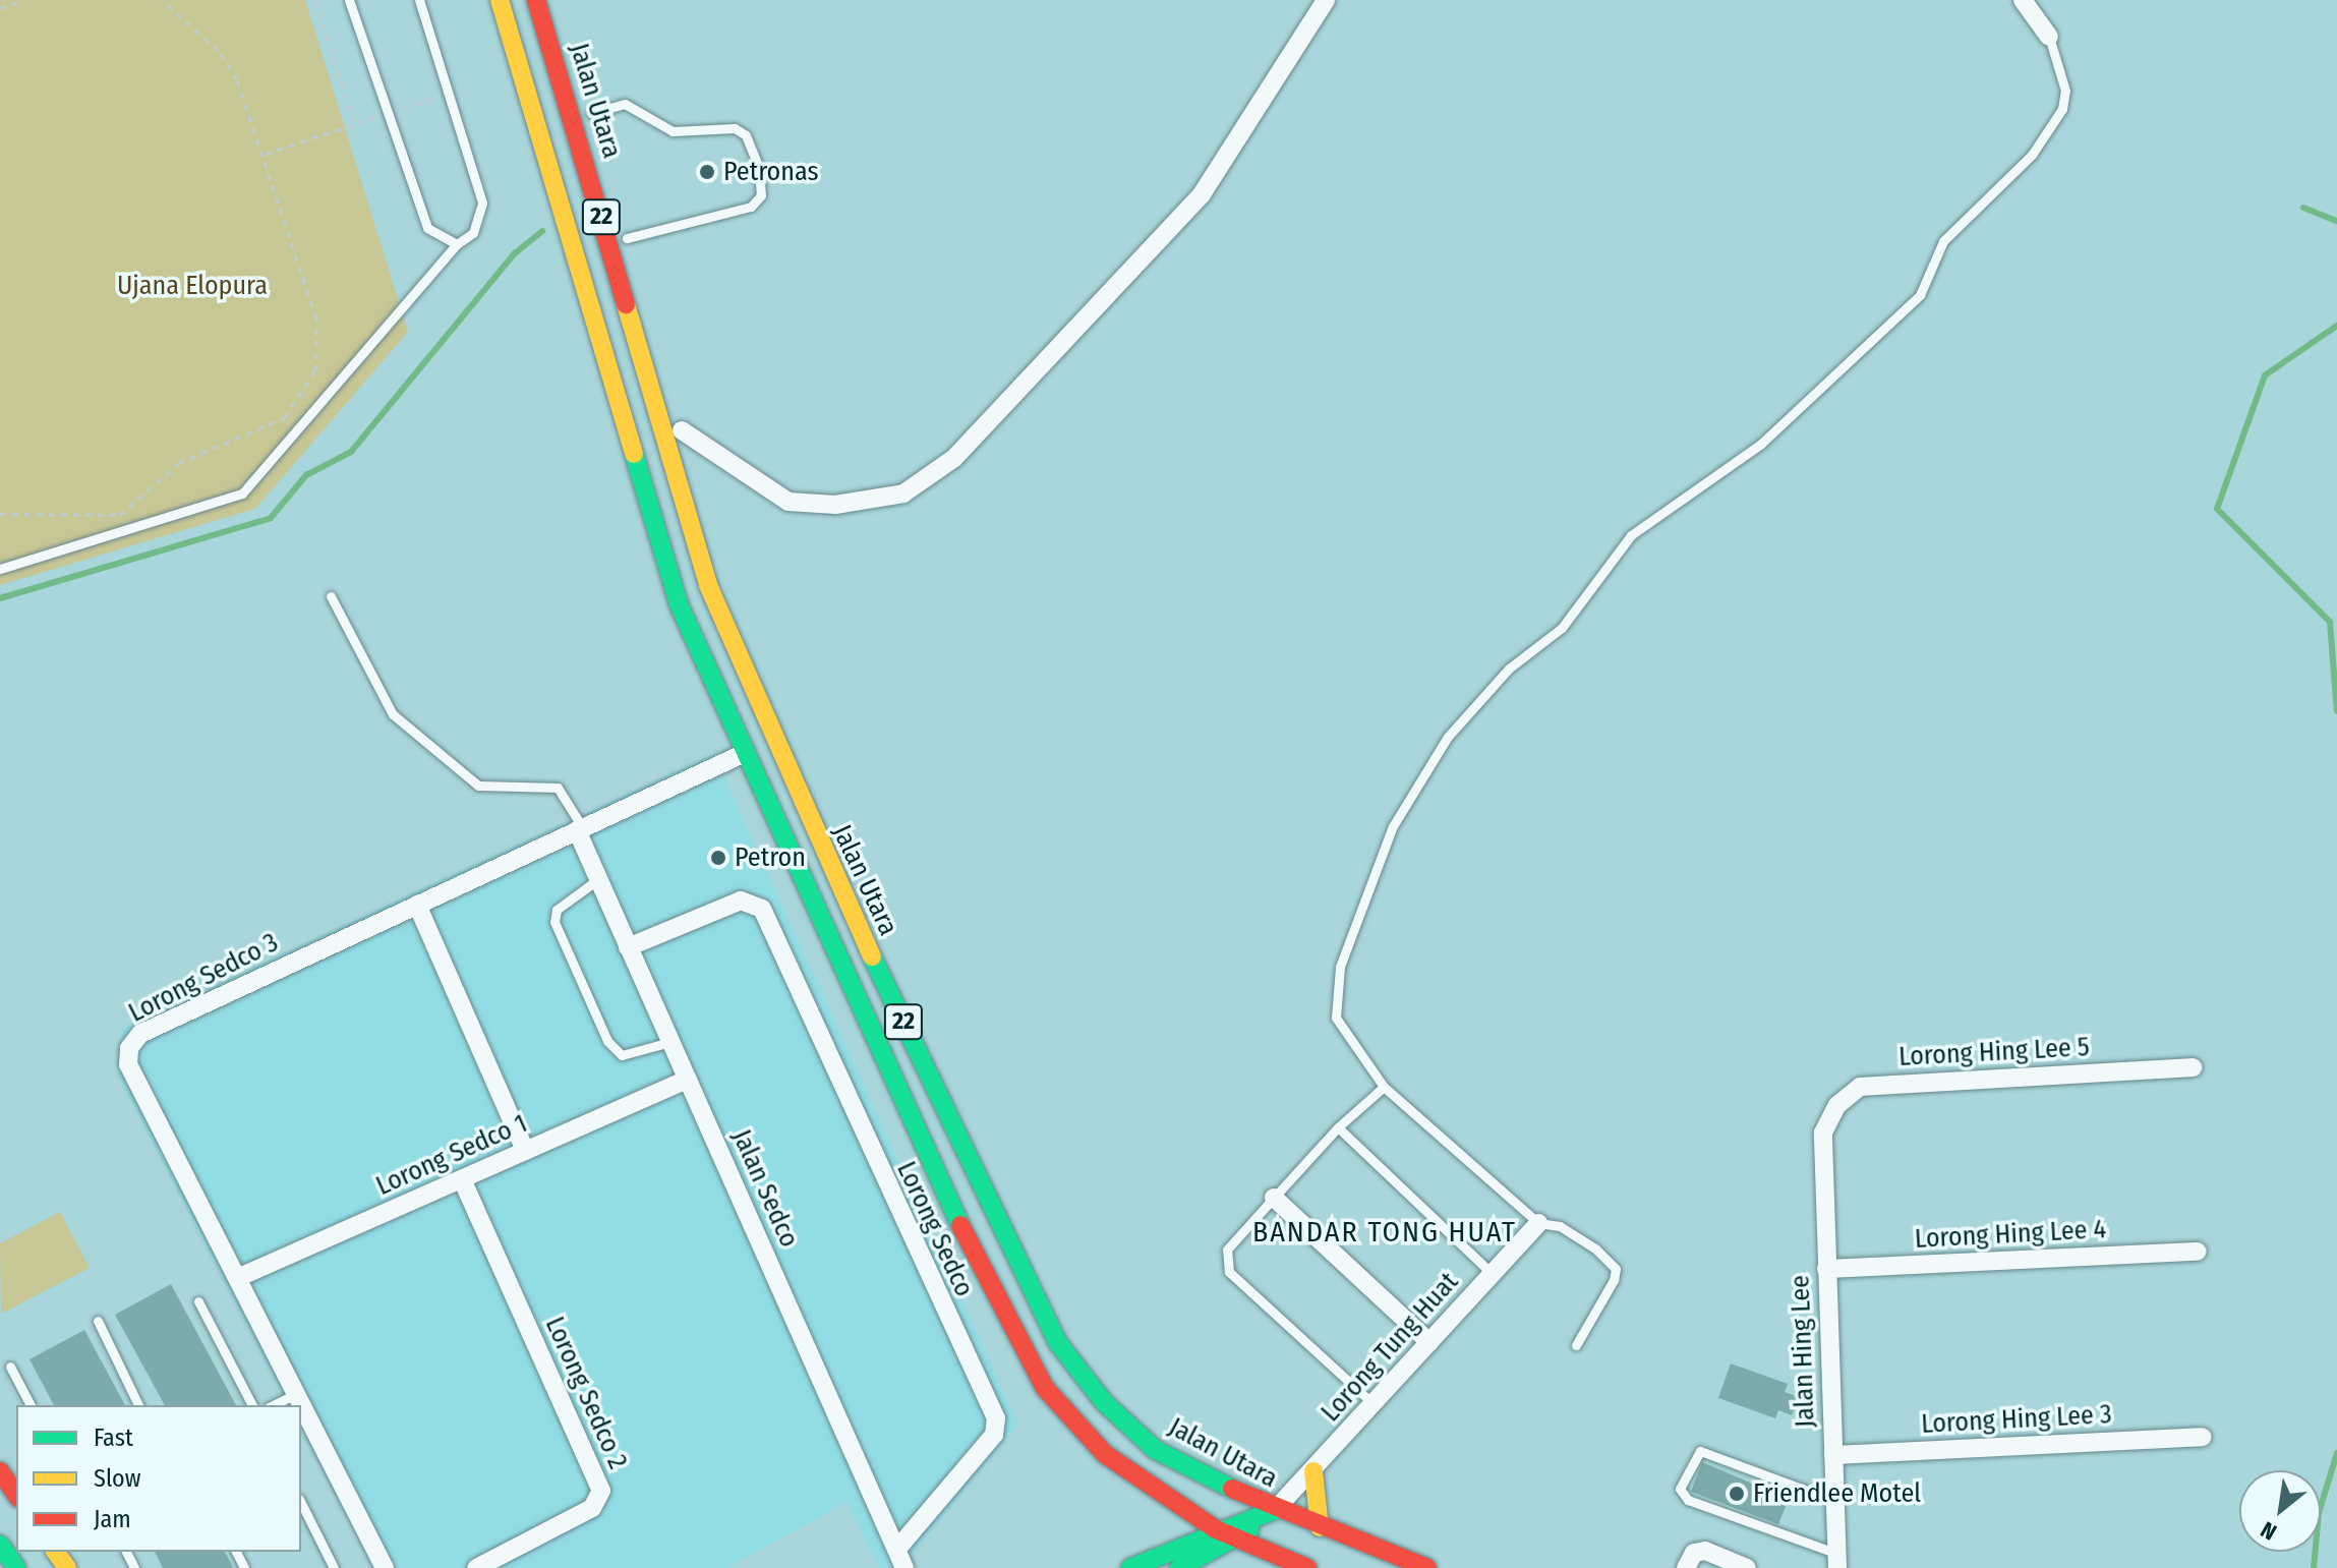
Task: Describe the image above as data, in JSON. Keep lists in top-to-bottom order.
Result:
{
  "streets": {
    "main road": ["Jalan Utara", "22"],
    "street": [
      "Lorong Sedco 3",
      "Lorong Hing Lee 5",
      "Lorong Sedco 1",
      "Jalan Sedco",
      "Lorong Sedco",
      "Lorong Hing Lee 4",
      "Lorong Tung Huat",
      "Jalan Hing Lee",
      "Lorong Sedco 2",
      "Lorong Hing Lee 3"
    ]
  },
  "crossings": [
    ["Jalan Utara", "Lorong Tung Huat"],
    ["22", "Lorong Sedco 3"],
    ["Lorong Sedco 3", "Lorong Sedco 1"],
    ["Lorong Sedco 3", "Jalan Sedco"],
    ["Lorong Hing Lee 5", "Jalan Hing Lee"],
    ["Lorong Sedco 1", "Jalan Sedco"],
    ["Lorong Sedco 1", "Lorong Sedco 2"],
    ["Jalan Sedco", "Lorong Sedco"],
    ["Lorong Hing Lee 4", "Jalan Hing Lee"],
    ["Jalan Hing Lee", "Lorong Hing Lee 3"]
  ],
  "districts": ["BANDAR TONG HUAT"],
  "parks": ["Ujana Elopura"],
  "places": ["Petronas", "Petron", "Friendlee Motel"],
  "legend": ["Fast", "Slow", "Jam"],
  "north": "bottom left"
}
